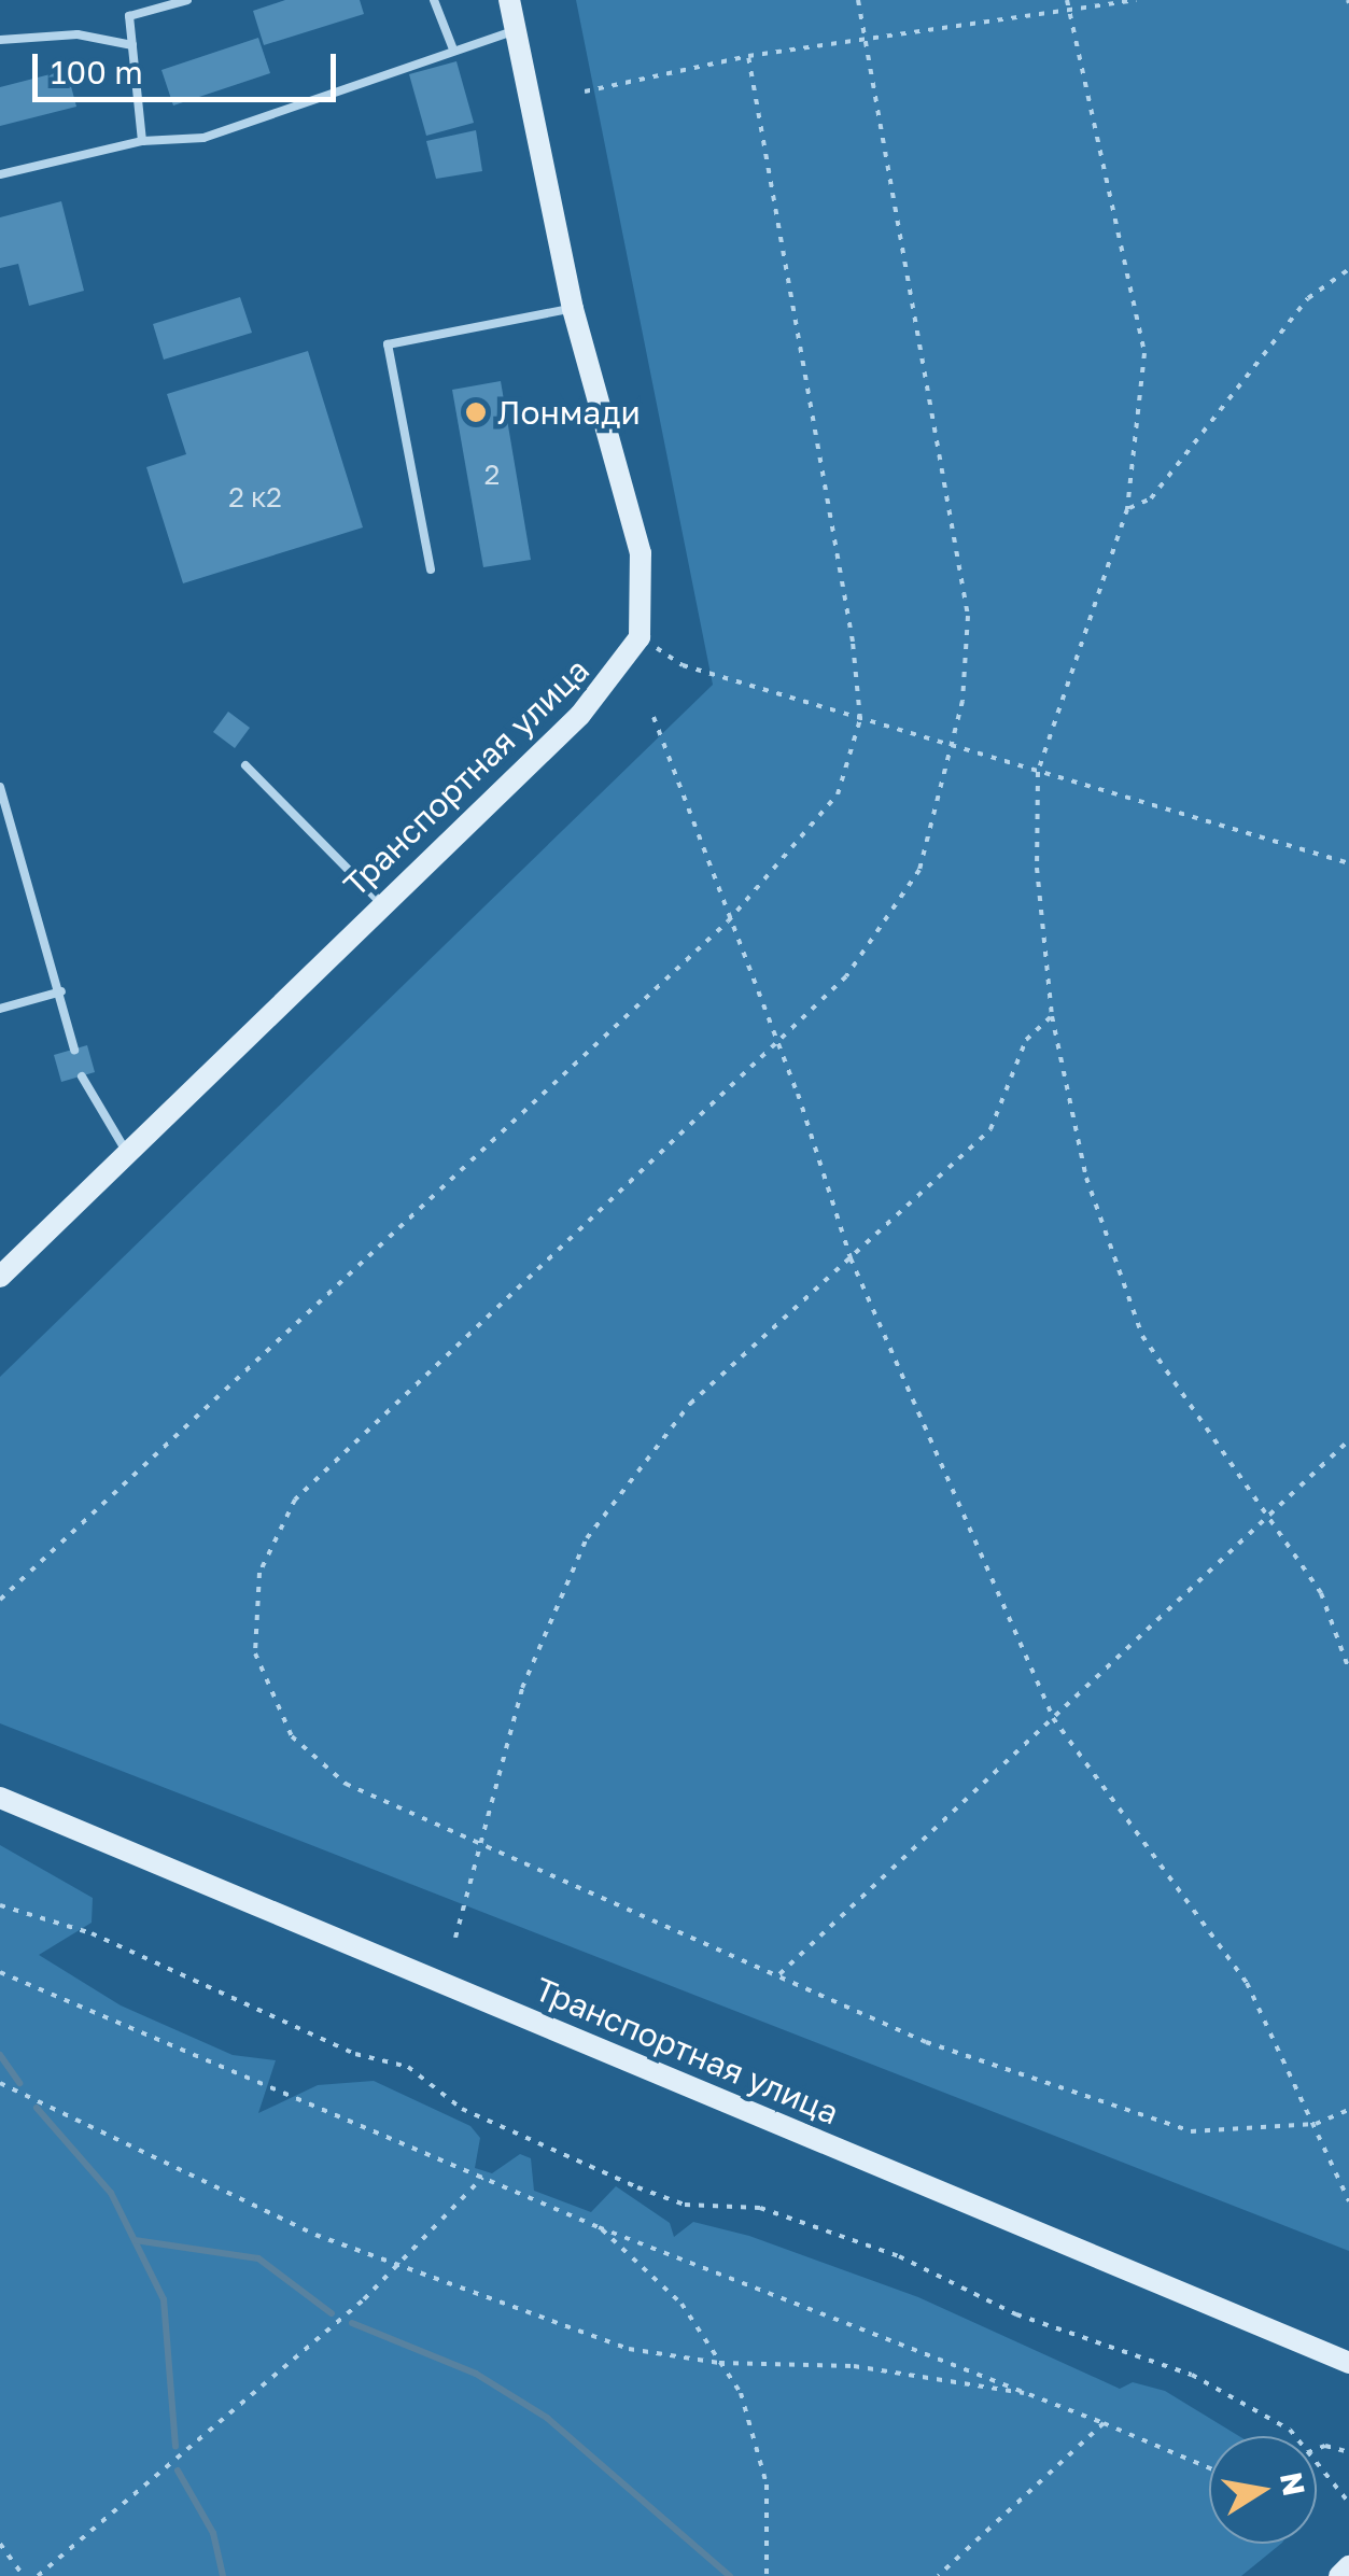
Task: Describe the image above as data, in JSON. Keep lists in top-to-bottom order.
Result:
{
  "streets": {
    "street": ["Транспортная улица"]
  },
  "places": ["Лонмади"],
  "house_numbers": ["2", "2 к2"],
  "scale_bar": "100 m",
  "north": "right"
}
